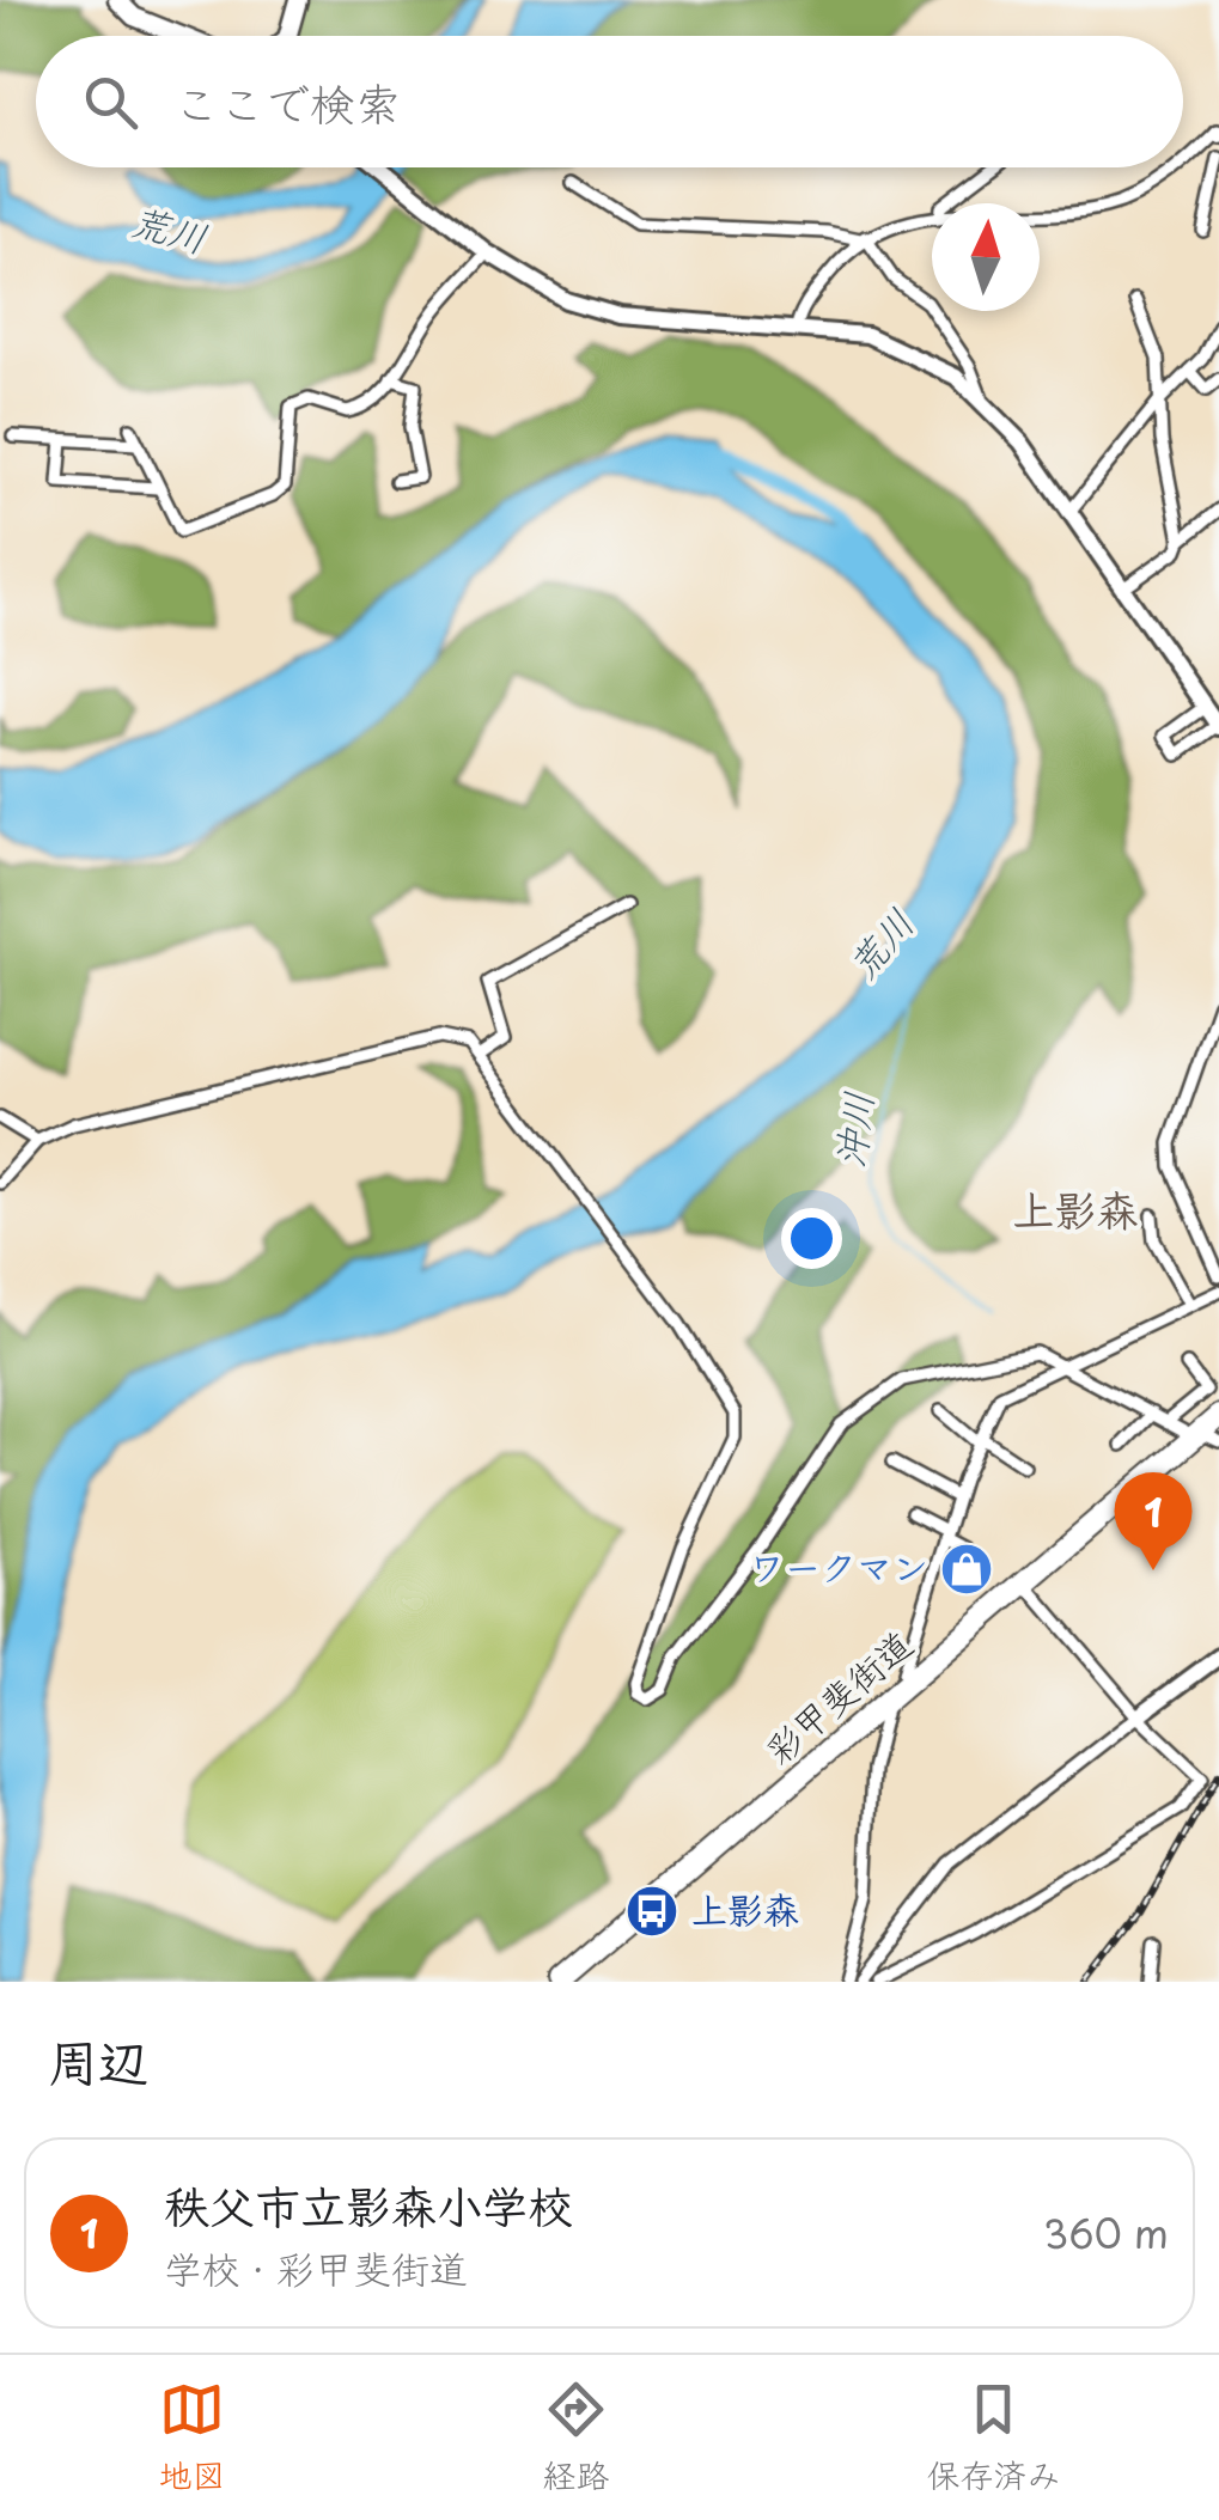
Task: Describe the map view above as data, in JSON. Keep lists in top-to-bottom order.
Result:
{
  "streets": {
    "highway": ["彩甲斐街道"]
  },
  "districts": ["上影森"],
  "water": ["荒川", "沖川"],
  "places": {
    "shop": ["ワークマン"],
    "bus stop": ["上影森"]
  },
  "north": "top",
  "page": {
    "search": "ここで検索",
    "pins": "1",
    "heading": "周辺",
    "list": [
      {
        "mark": "1",
        "name": "秩父市立影森小学校",
        "note": "学校 · 彩甲斐街道",
        "value": "360 m"
      }
    ],
    "nav": ["地図", "経路", "保存済み"]
  }
}
